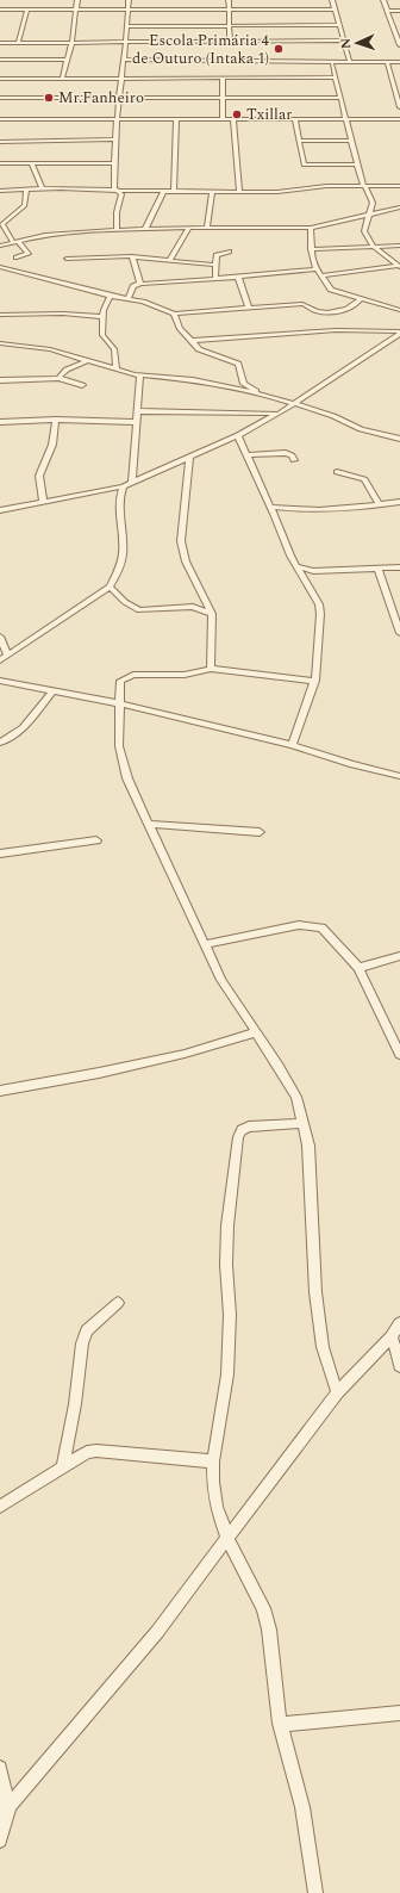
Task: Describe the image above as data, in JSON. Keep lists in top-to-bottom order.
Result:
{
  "places": ["Escola Primária 4 de Outuro (Intaka 1)", "Mr.Fanheiro", "Txillar"],
  "north": "left"
}
